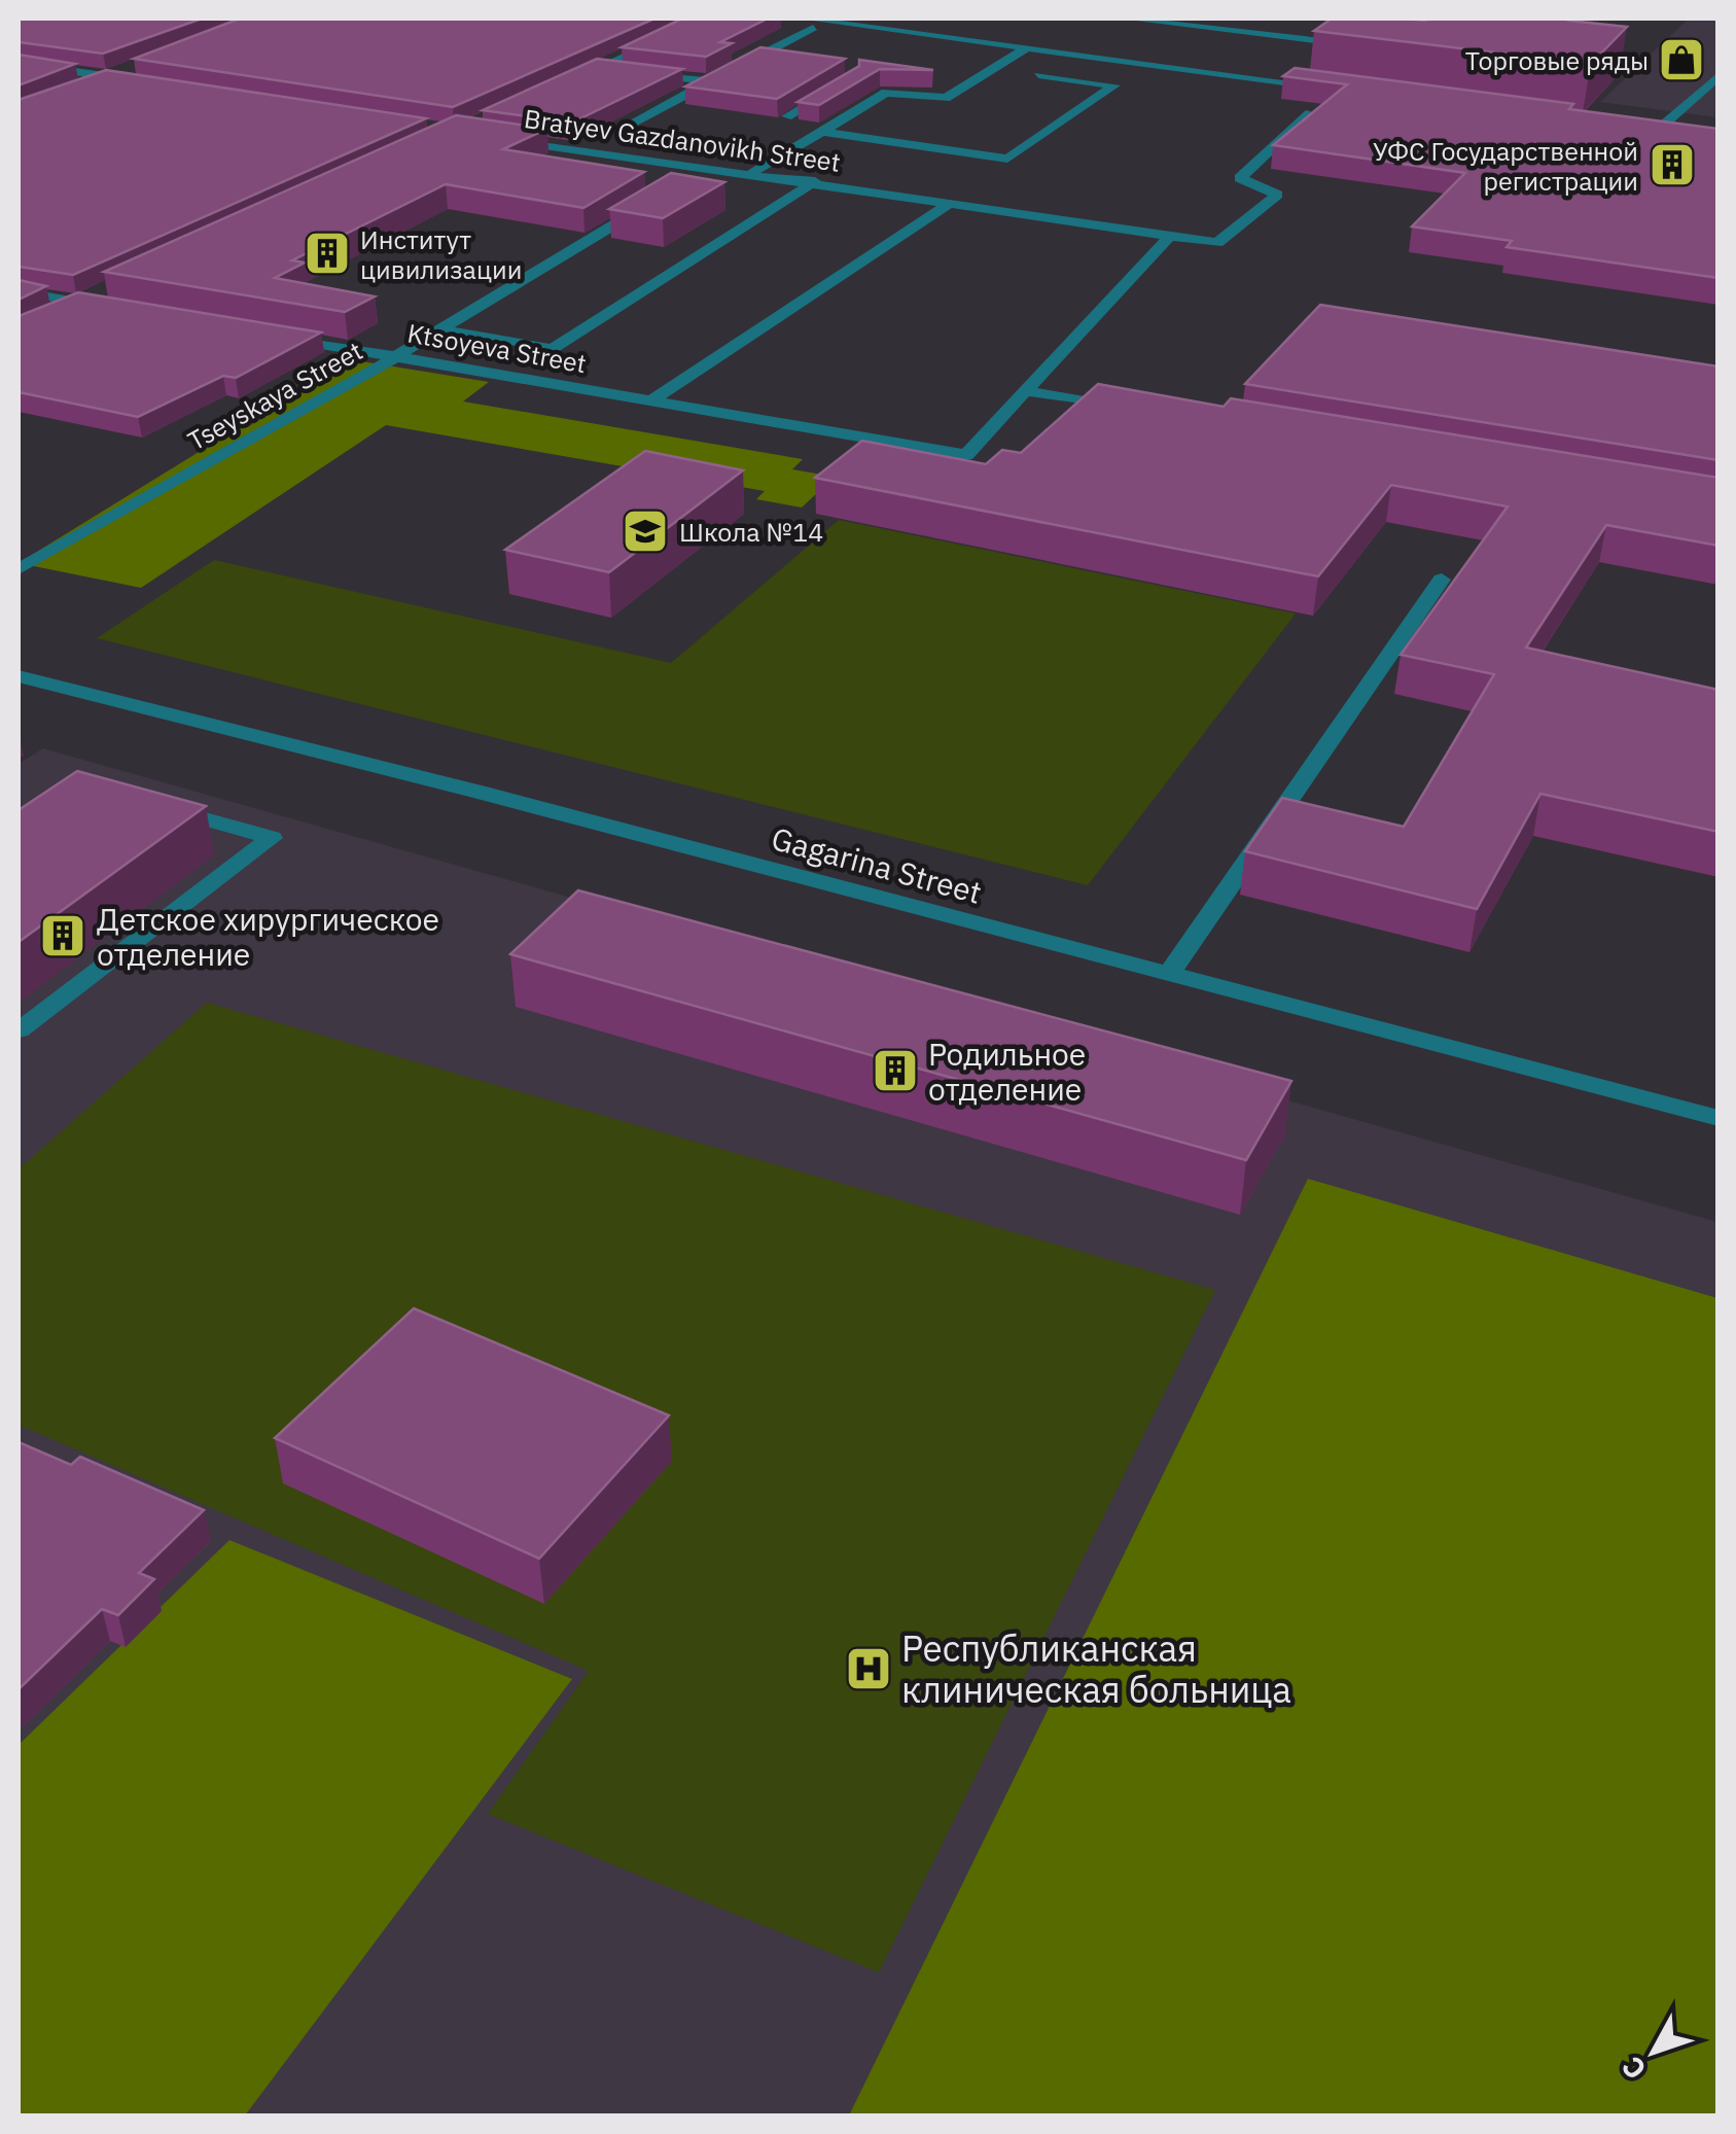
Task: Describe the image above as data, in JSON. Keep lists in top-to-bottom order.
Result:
{
  "streets": {
    "street": [
      "Bratyev Gazdanovikh Street",
      "Ktsoyeva Street",
      "Tseyskaya Street",
      "Gagarina Street"
    ]
  },
  "crossings": [
    ["Ktsoyeva Street", "Tseyskaya Street"]
  ],
  "places": {
    "shop": ["Торговые ряды"],
    "building": [
      "УФС Государственной регистрации",
      "Институт цивилизации",
      "Детское хирургическое отделение",
      "Родильное отделение"
    ],
    "school or university": ["Школа №14"],
    "hospital": ["Республиканская клиническая больница"]
  },
  "north": "bottom left"
}
